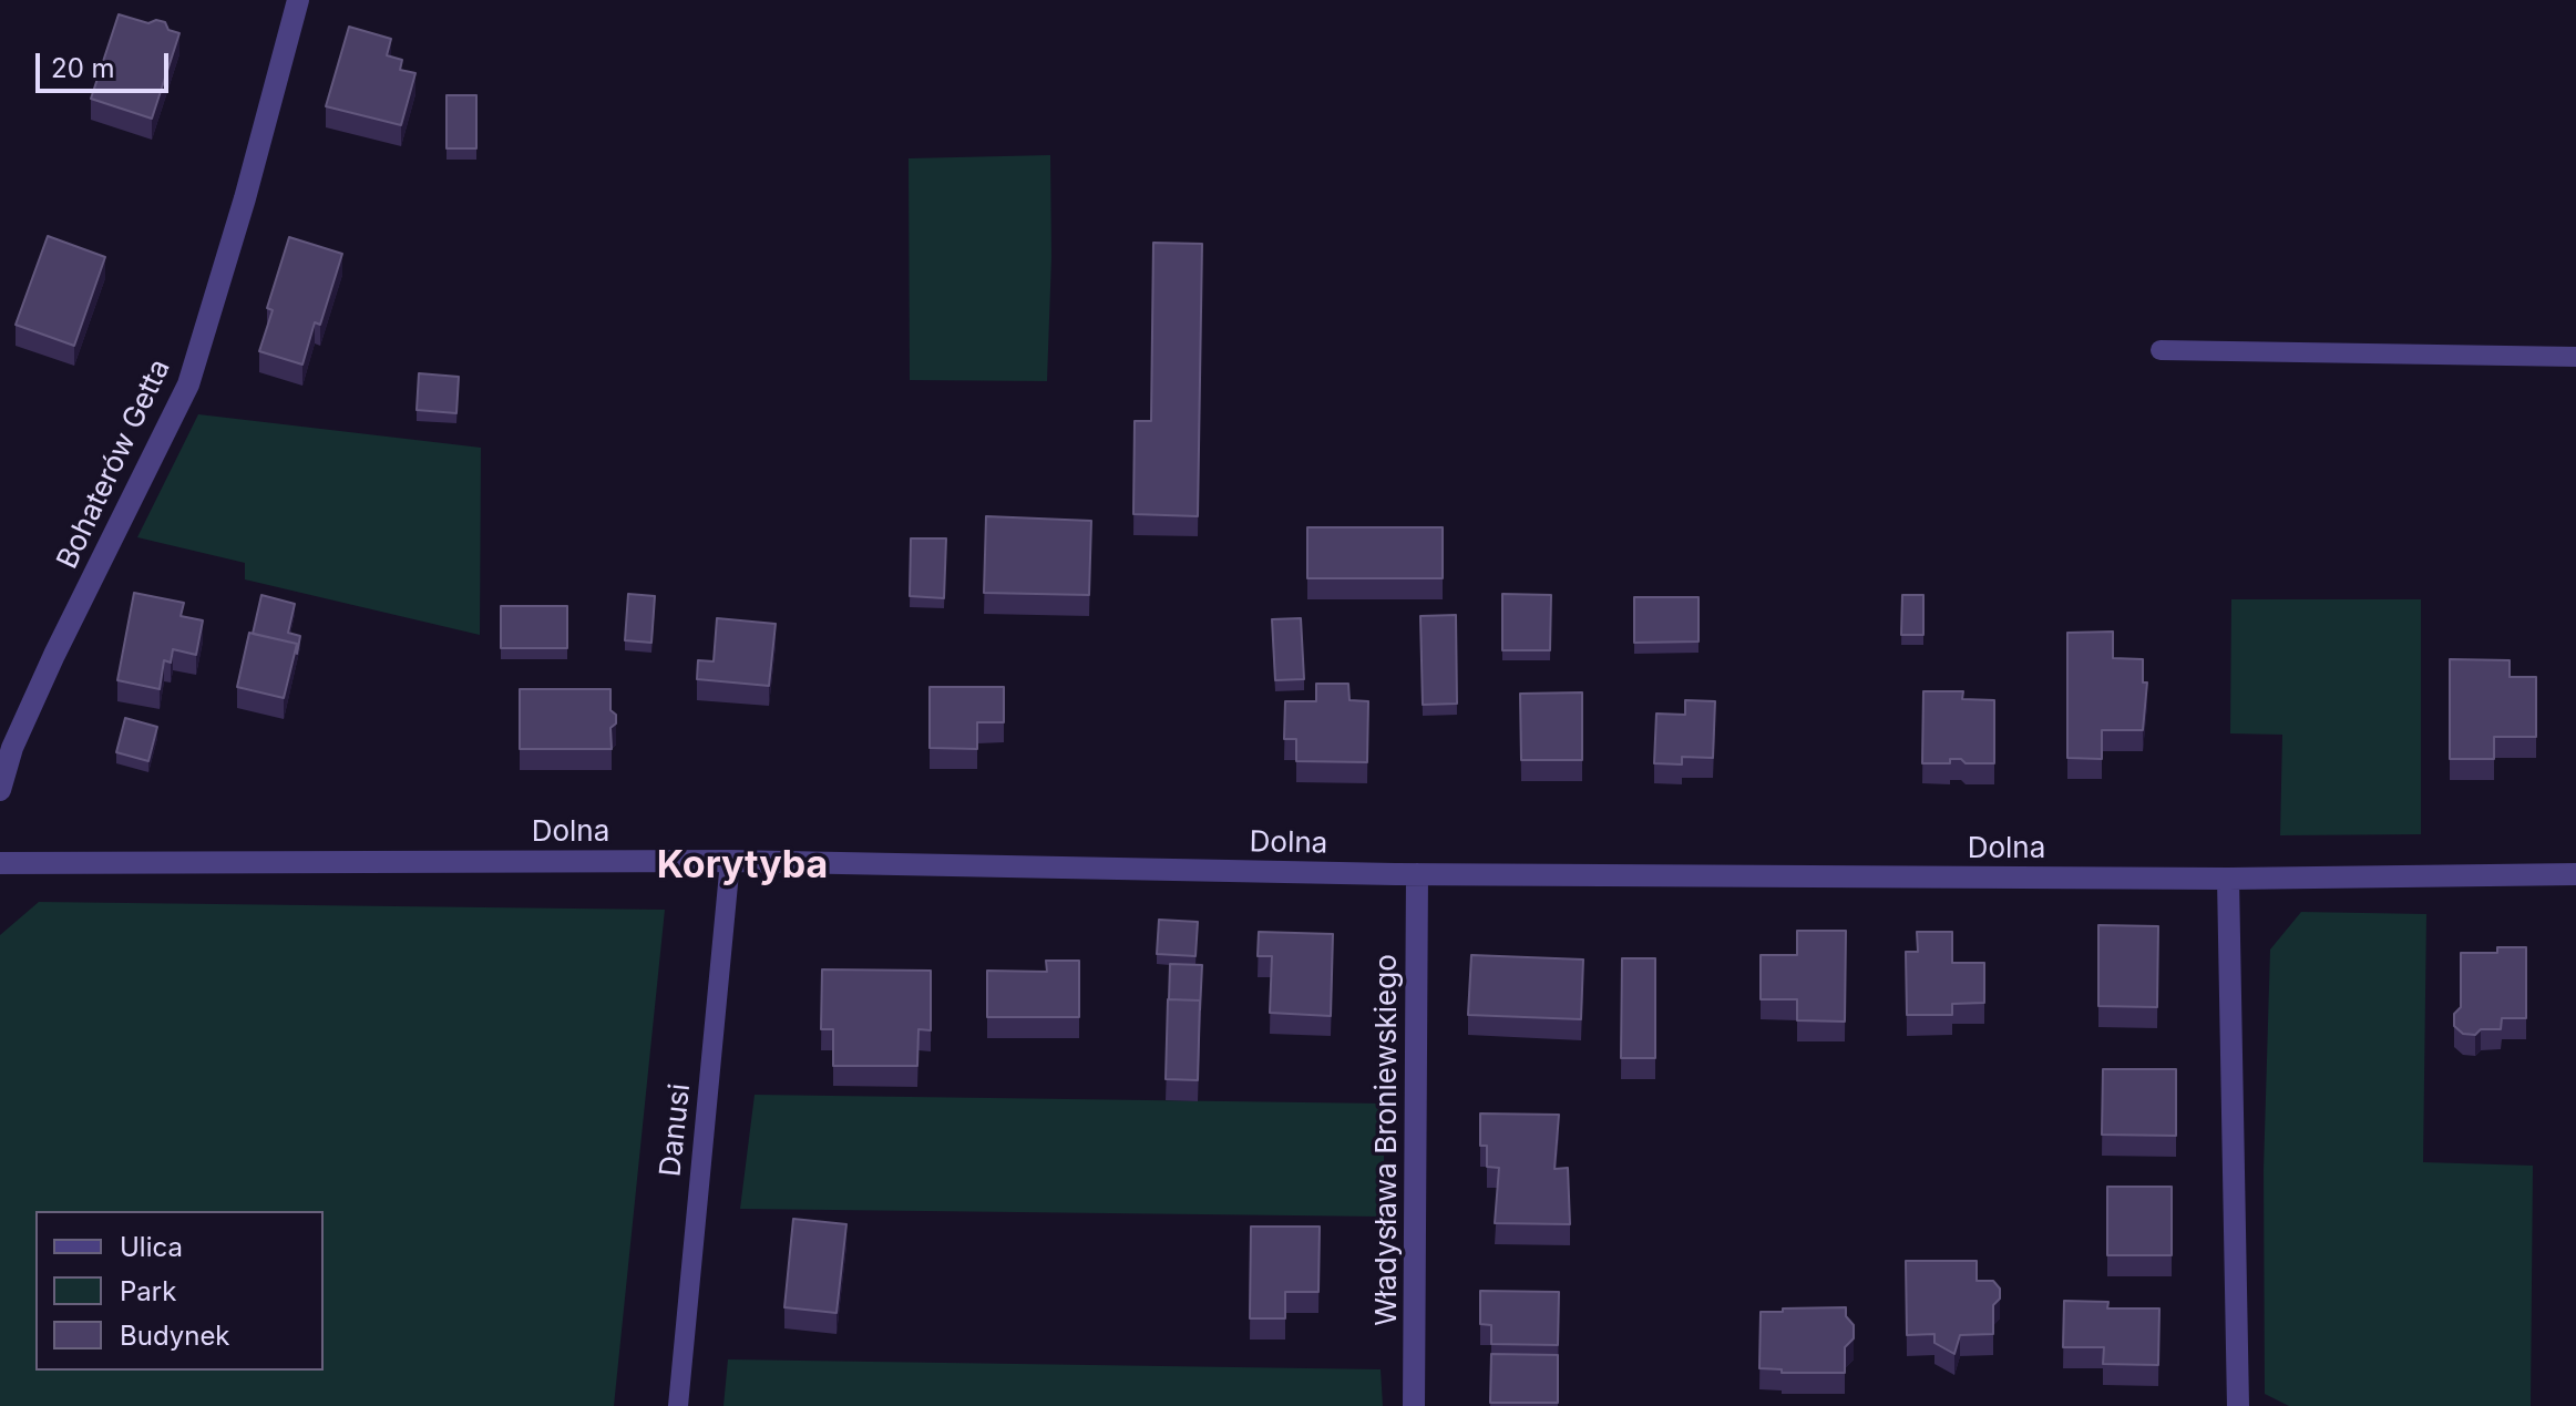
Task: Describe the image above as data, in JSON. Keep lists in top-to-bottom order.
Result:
{
  "streets": {
    "street": ["Bohaterów Getta", "Dolna", "Władysława Broniewskiego"],
    "lane": ["Danusi"]
  },
  "crossings": [
    ["Dolna", "Danusi"],
    ["Dolna", "Władysława Broniewskiego"]
  ],
  "districts": ["Korytyba"],
  "legend": ["Ulica", "Park", "Budynek"],
  "scale_bar": "20 m"
}
